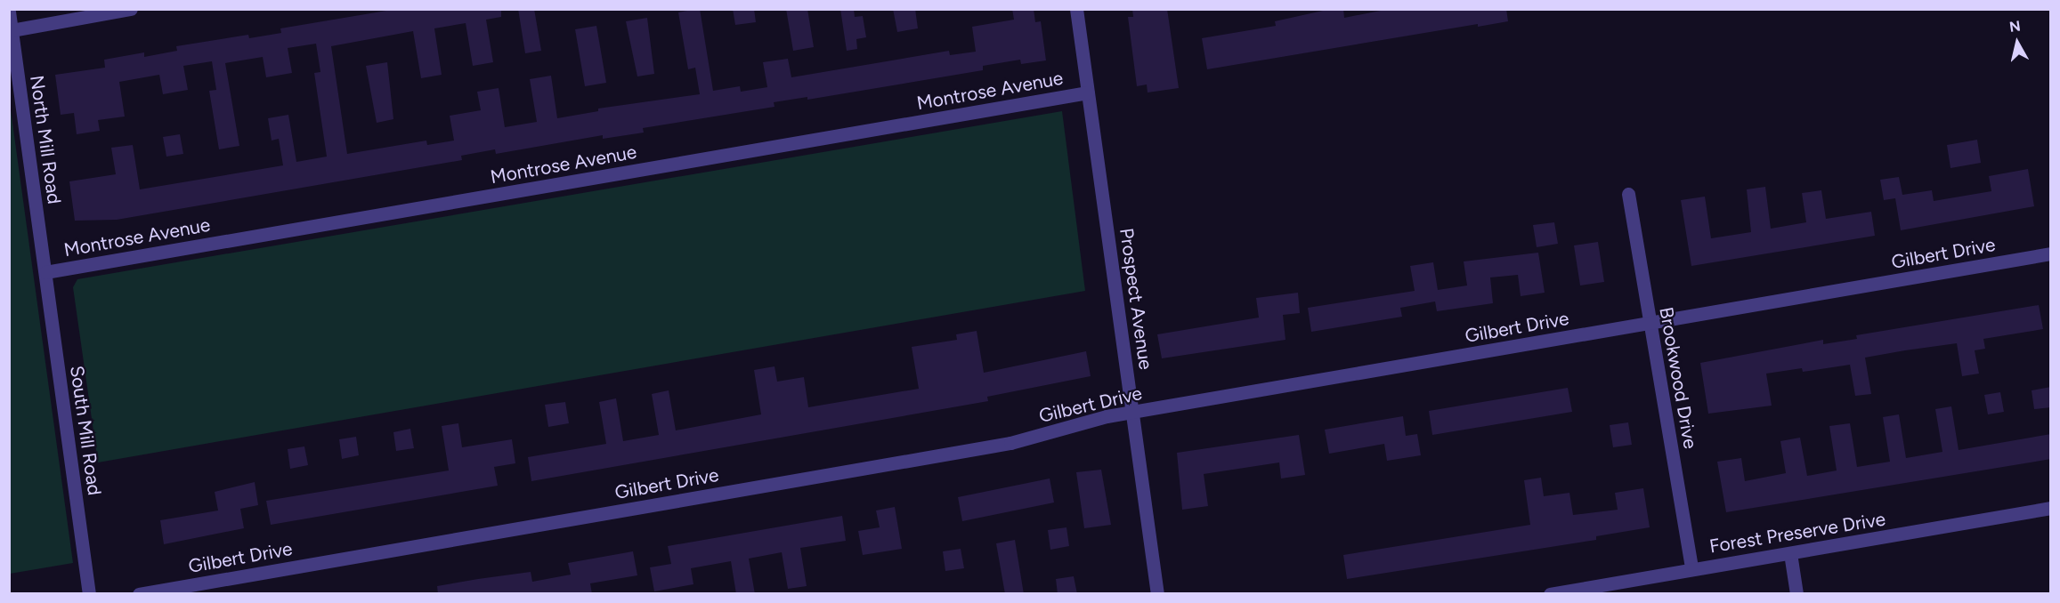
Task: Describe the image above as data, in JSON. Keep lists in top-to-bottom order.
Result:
{
  "streets": {
    "street": [
      "Montrose Avenue",
      "North Mill Road",
      "Gilbert Drive",
      "Prospect Avenue",
      "Brookwood Drive",
      "South Mill Road",
      "Forest Preserve Drive"
    ]
  },
  "crossings": [
    ["Montrose Avenue", "North Mill Road"],
    ["Montrose Avenue", "Prospect Avenue"],
    ["Montrose Avenue", "South Mill Road"],
    ["North Mill Road", "South Mill Road"],
    ["Gilbert Drive", "Prospect Avenue"],
    ["Gilbert Drive", "Brookwood Drive"],
    ["Brookwood Drive", "Forest Preserve Drive"]
  ],
  "north": "top"
}
